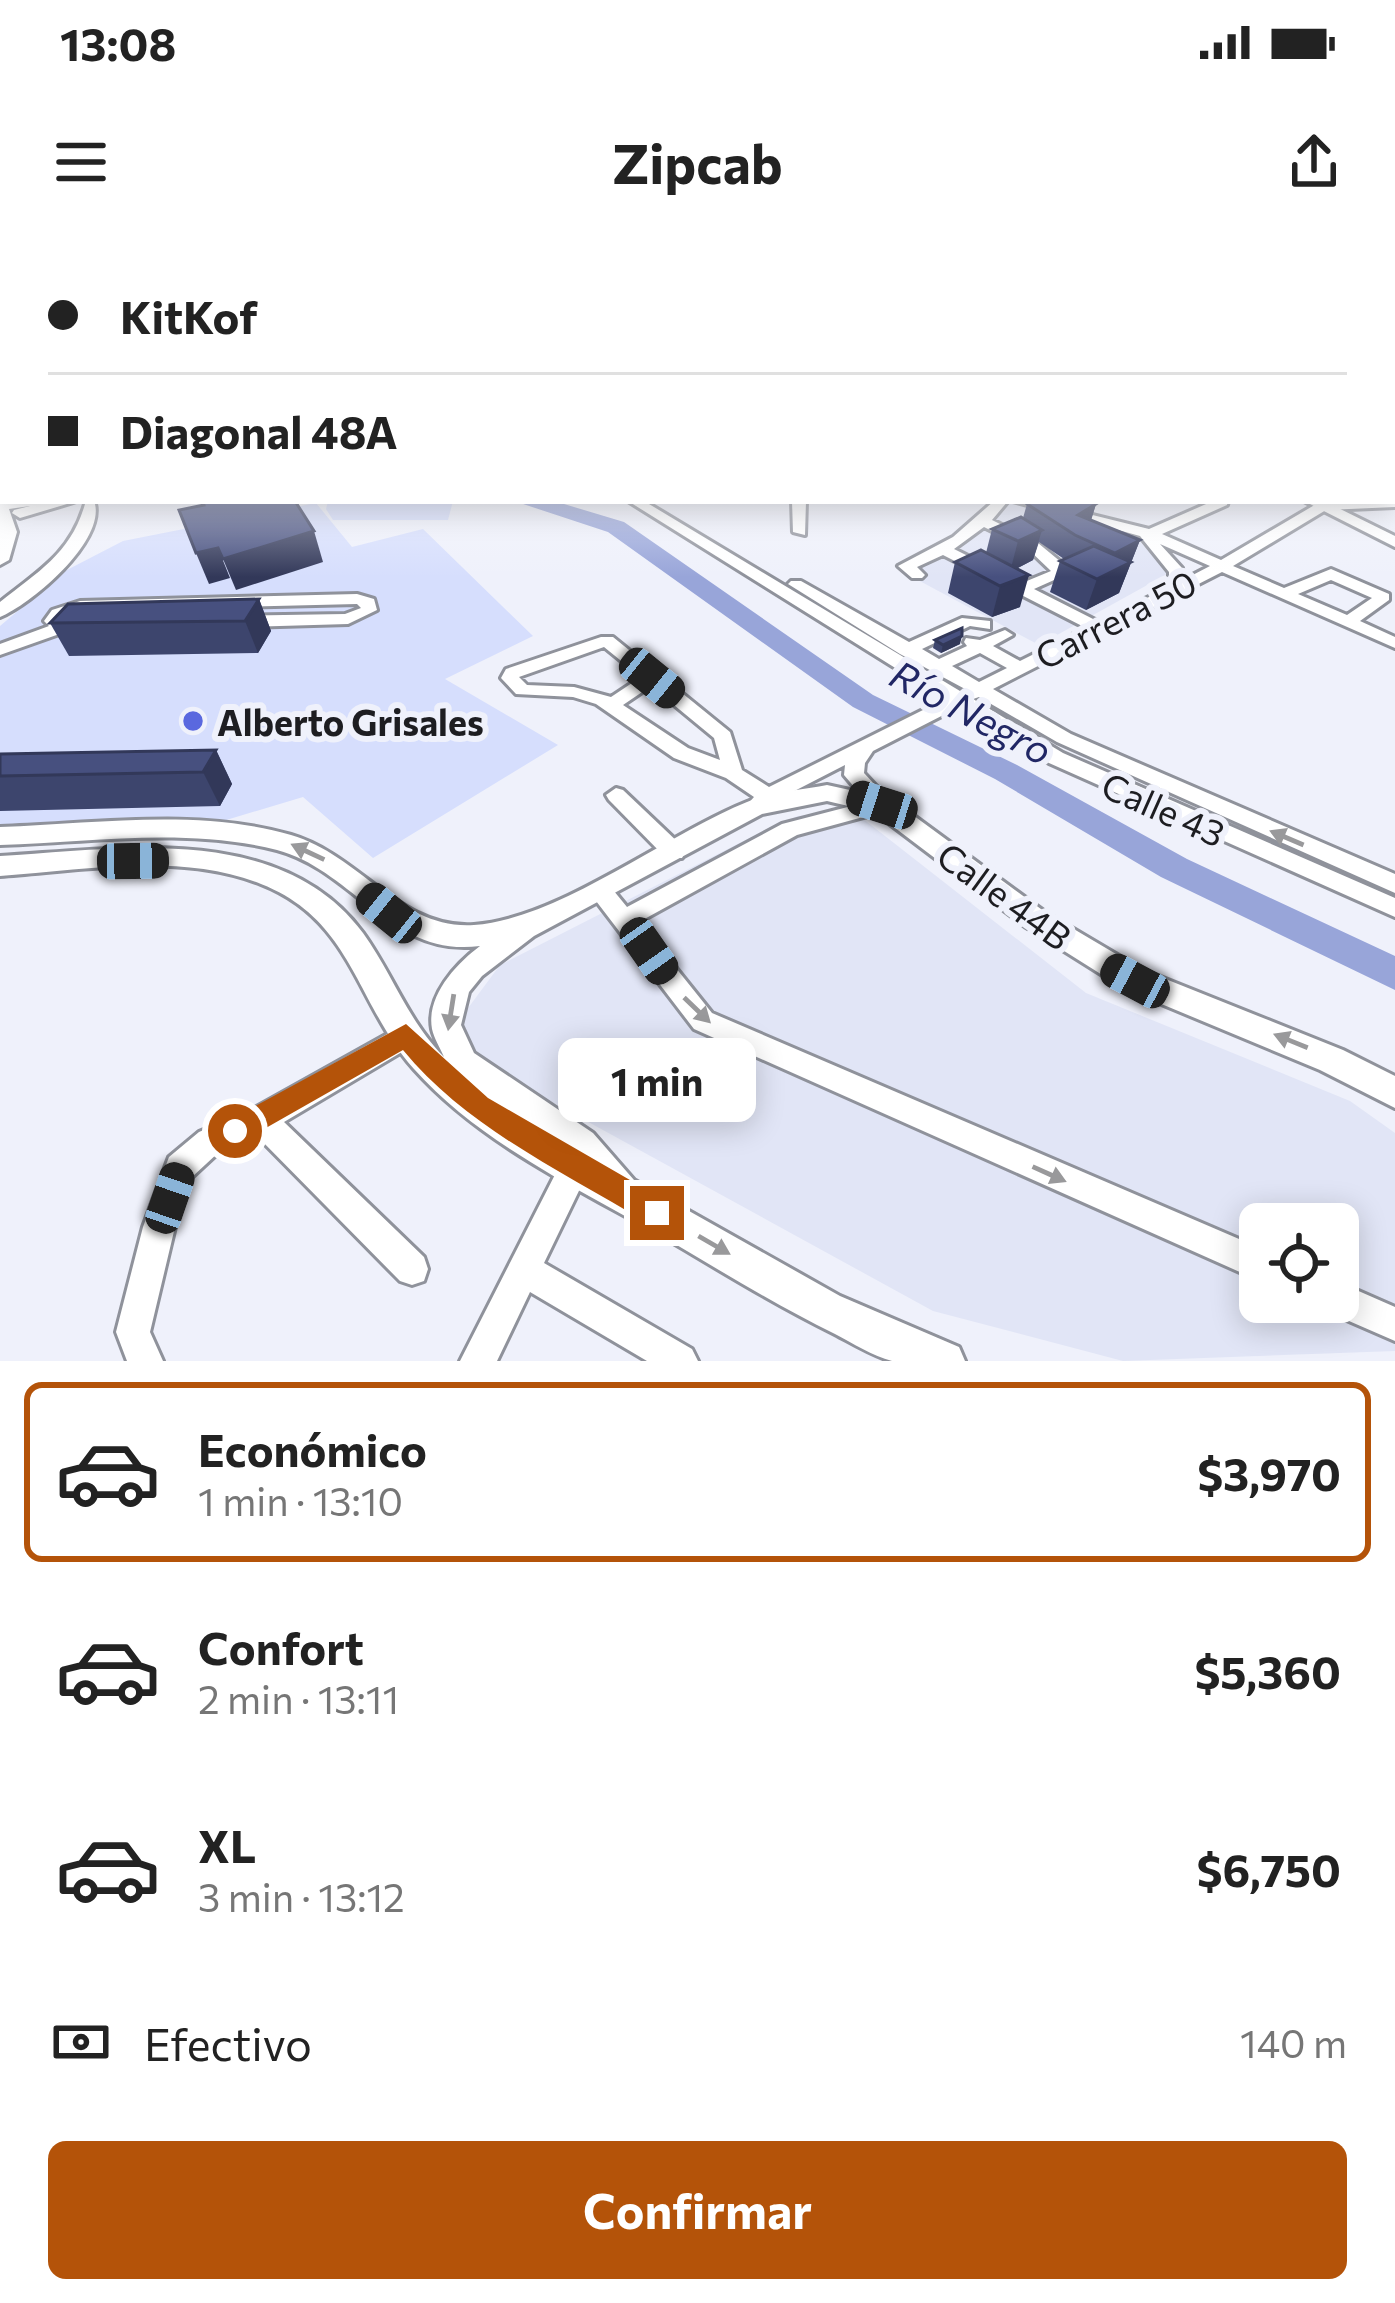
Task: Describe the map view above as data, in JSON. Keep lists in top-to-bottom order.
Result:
{
  "streets": {
    "main road": ["Carrera 50", "Calle 44B"],
    "street": ["Calle 43"]
  },
  "crossings": [
    ["Carrera 50", "Calle 43"],
    ["Carrera 50", "Calle 44B"]
  ],
  "water": ["Río Negro"],
  "places": ["Alberto Grisales"],
  "page": {
    "status": "13:08",
    "header": "Zipcab",
    "banner": ["KitKof", "Diagonal 48A"],
    "bubble": "1 min",
    "list": [
      {
        "name": "Económico",
        "note": "1 min · 13:10",
        "value": "$3,970"
      },
      {
        "name": "Confort",
        "note": "2 min · 13:11",
        "value": "$5,360"
      },
      {
        "name": "XL",
        "note": "3 min · 13:12",
        "value": "$6,750"
      }
    ],
    "pay": ["Efectivo", "140 m"],
    "buttons": "Confirmar"
  }
}
